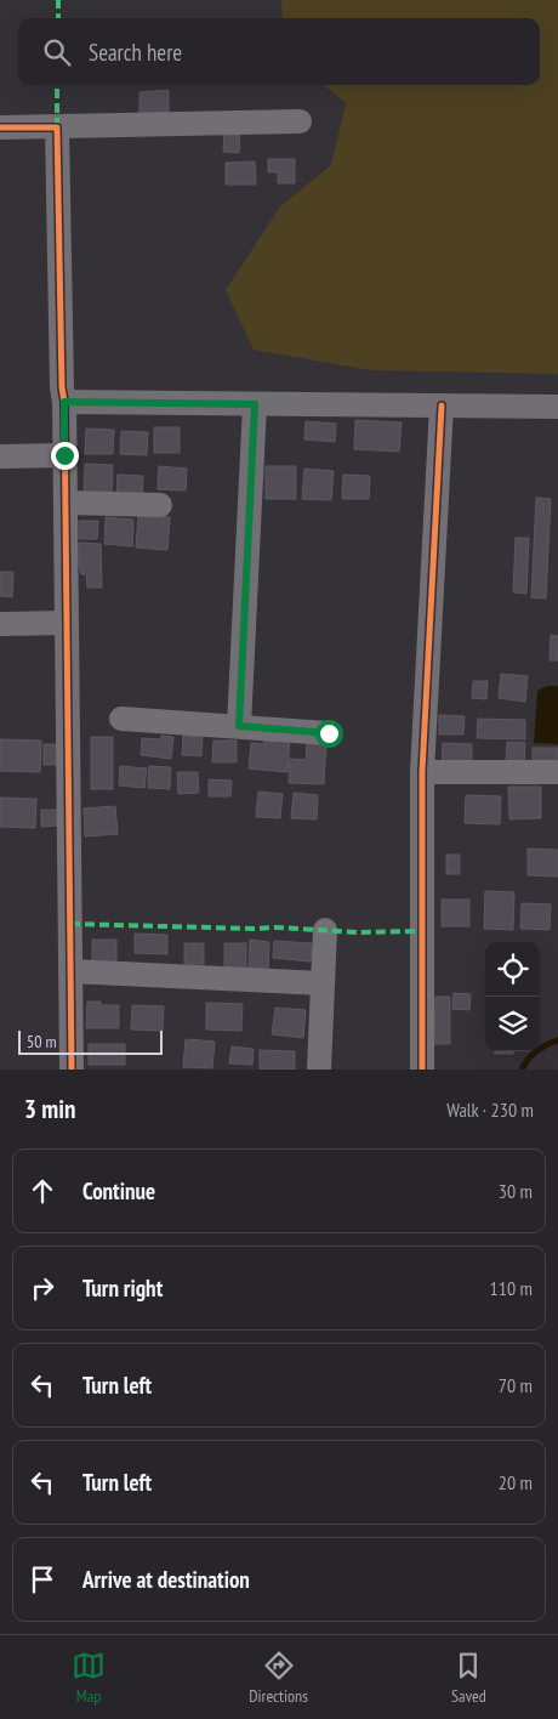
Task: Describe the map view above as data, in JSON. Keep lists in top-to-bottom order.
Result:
{
  "scale_bar": "50 m",
  "page": {
    "search": "Search here",
    "scale": "50 m",
    "heading": ["3 min", "Walk · 230 m"],
    "list": [
      ["Continue", "30 m"],
      ["Turn right", "110 m"],
      ["Turn left", "70 m"],
      ["Turn left", "20 m"],
      "Arrive at destination"
    ],
    "nav": ["Map", "Directions", "Saved"]
  }
}
